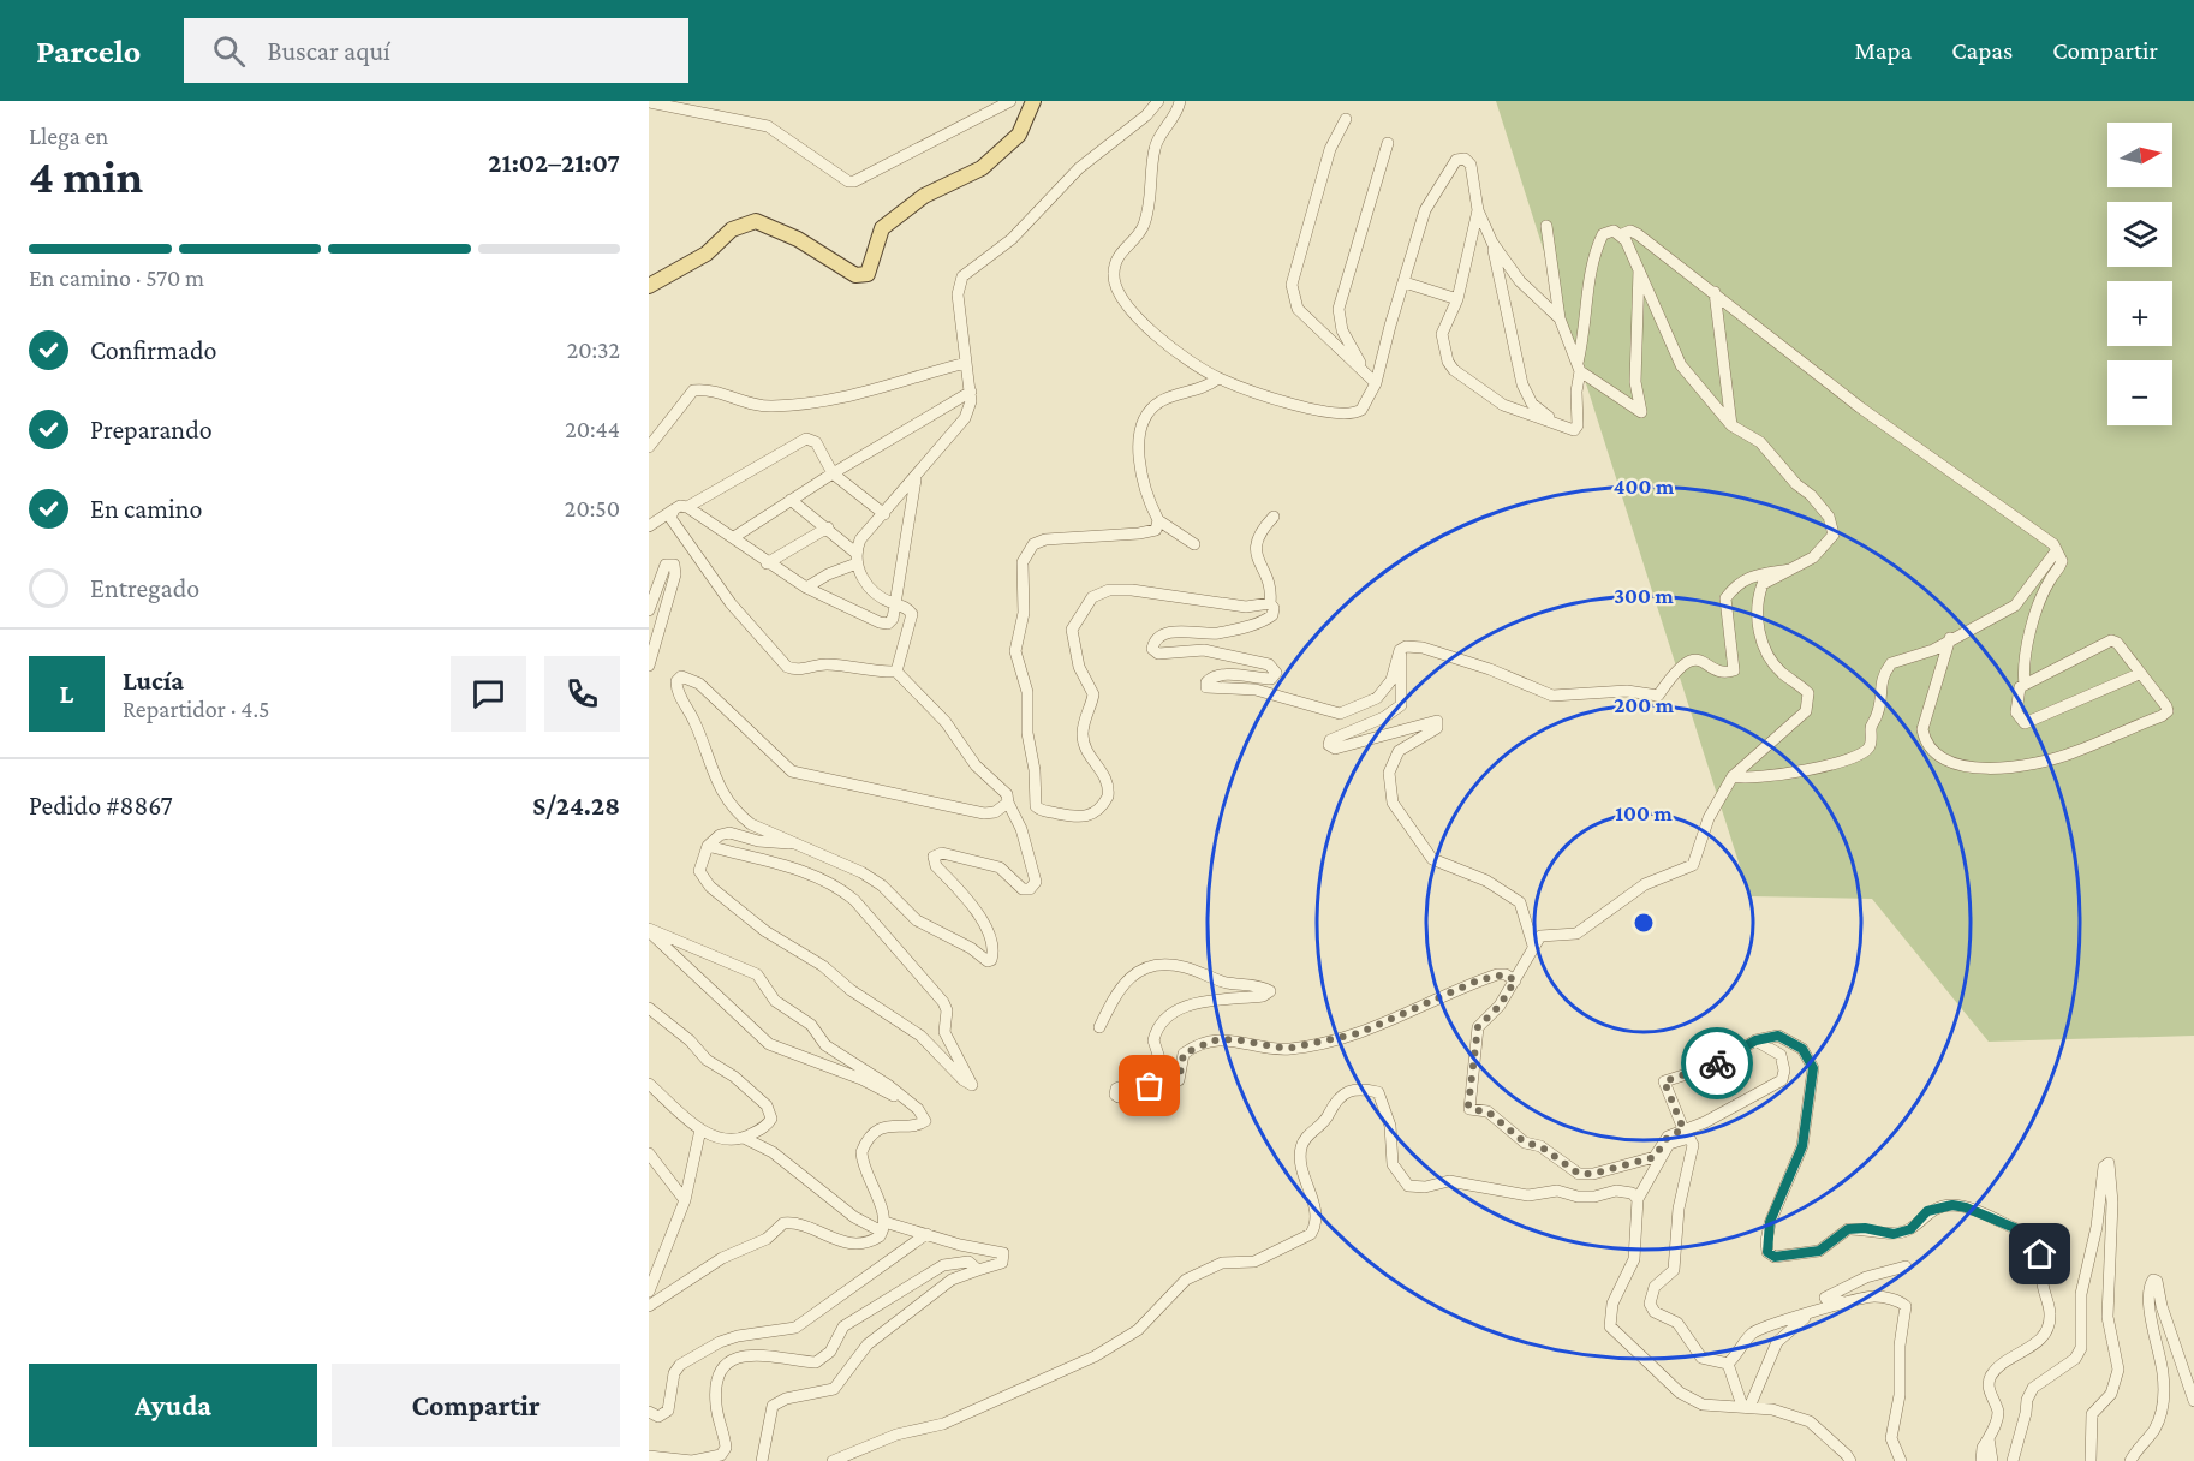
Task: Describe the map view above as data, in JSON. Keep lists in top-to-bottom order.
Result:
{
  "north": "right",
  "page": {
    "header": "Parcelo",
    "search": "Buscar aquí",
    "nav": ["Mapa", "Capas", "Compartir"],
    "heading": ["4 min", "Llega en", "21:02–21:07"],
    "panel": [
      "Lucía",
      "Repartidor · 4.5",
      "Pedido #8867",
      "S/24.28"
    ],
    "map_buttons": ["+", "−"],
    "bar": "En camino · 570 m",
    "list": [
      ["Confirmado", "20:32"],
      ["Preparando", "20:44"],
      ["En camino", "20:50"],
      "Entregado"
    ],
    "round": "L",
    "buttons": ["Ayuda", "Compartir"]
  },
  "rings": [
    "400 m",
    "300 m",
    "200 m",
    "100 m"
  ]
}
